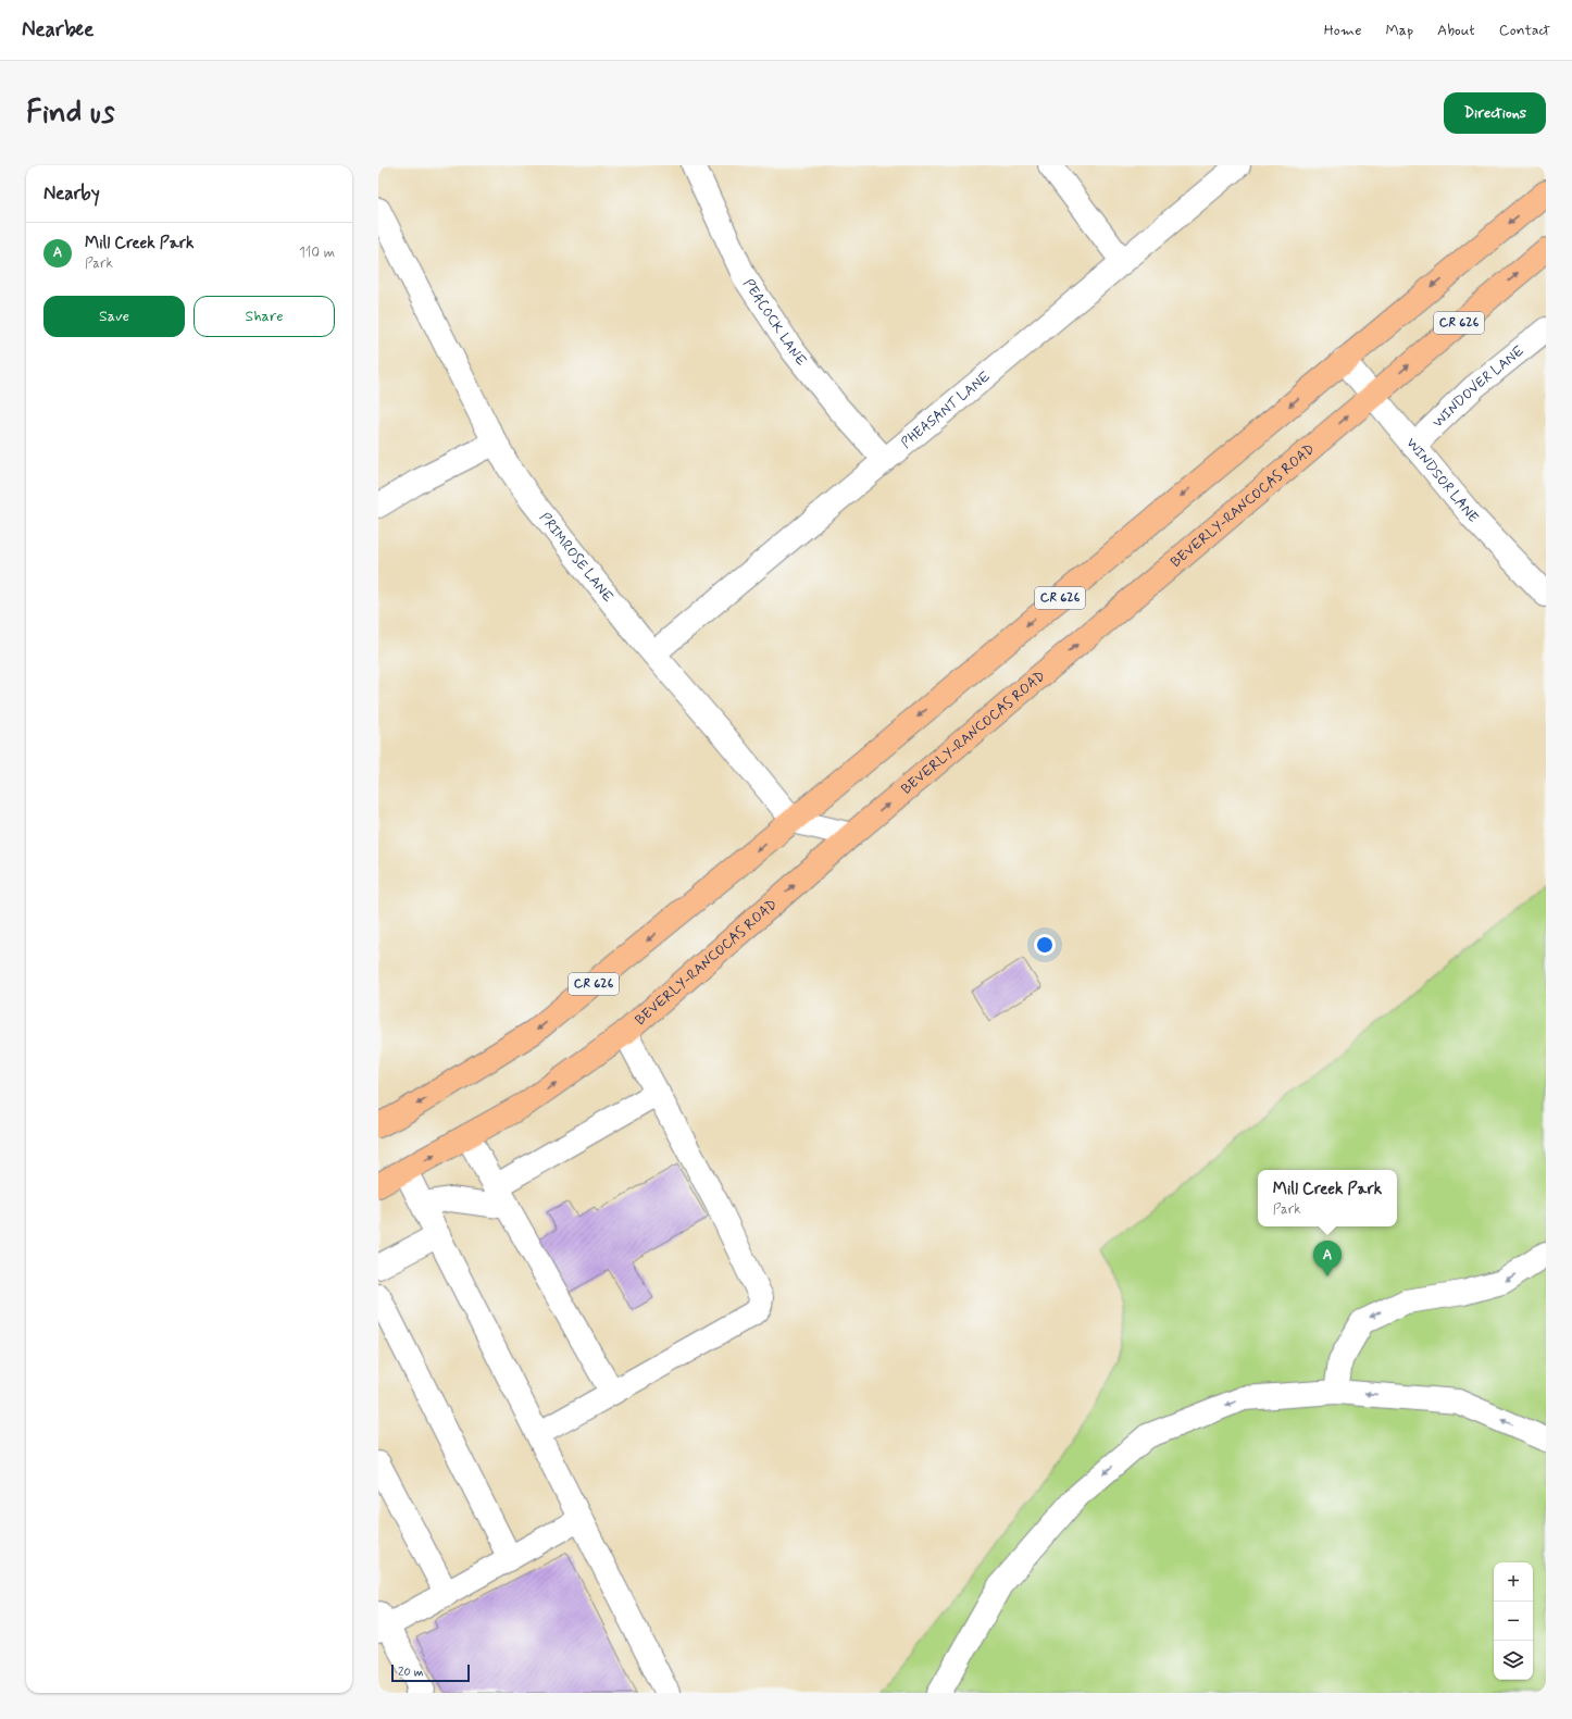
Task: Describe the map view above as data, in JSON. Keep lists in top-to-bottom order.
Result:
{
  "streets": {
    "main road": ["CR 626", "BEVERLY-RANCOCAS ROAD"],
    "street": [
      "PEACOCK LANE",
      "WINDOVER LANE",
      "PHEASANT LANE",
      "WINDSOR LANE",
      "PRIMROSE LANE"
    ]
  },
  "crossings": [
    ["PEACOCK LANE", "PHEASANT LANE"],
    ["CR 626", "WINDSOR LANE"],
    ["CR 626", "PRIMROSE LANE"],
    ["WINDOVER LANE", "WINDSOR LANE"],
    ["PHEASANT LANE", "PRIMROSE LANE"],
    ["WINDSOR LANE", "BEVERLY-RANCOCAS ROAD"]
  ],
  "scale_bar": "20 m",
  "page": {
    "header": "Nearbee",
    "nav": [
      "Home",
      "Map",
      "About",
      "Contact"
    ],
    "buttons": [
      "Directions",
      ["Save", "Share"]
    ],
    "title": "Find us",
    "heading": "Nearby",
    "list": [
      {
        "mark": "A",
        "name": "Mill Creek Park",
        "note": "Park",
        "value": "110 m"
      }
    ],
    "popup": ["Mill Creek Park", "Park"],
    "pins": "A",
    "map_buttons": ["+", "−"],
    "scale": "20 m"
  }
}
